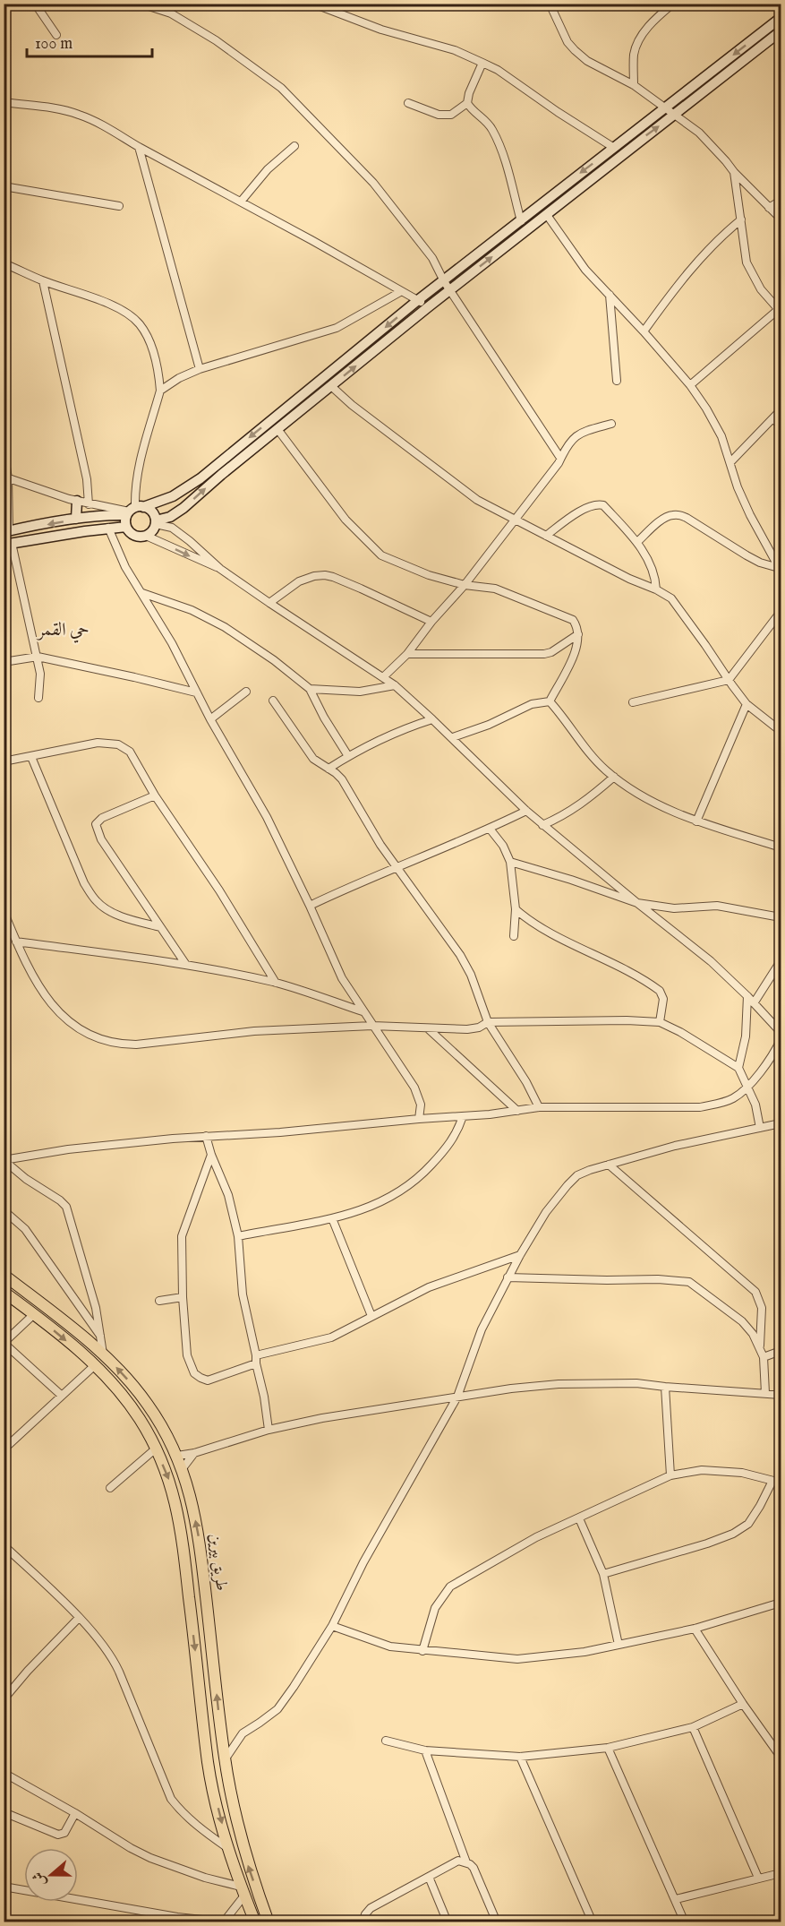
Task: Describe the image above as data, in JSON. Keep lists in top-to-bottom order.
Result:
{
  "streets": {
    "main road": ["طريق بيرين"]
  },
  "districts": ["حي القمر"],
  "scale_bar": "100 m",
  "north": "left"
}
